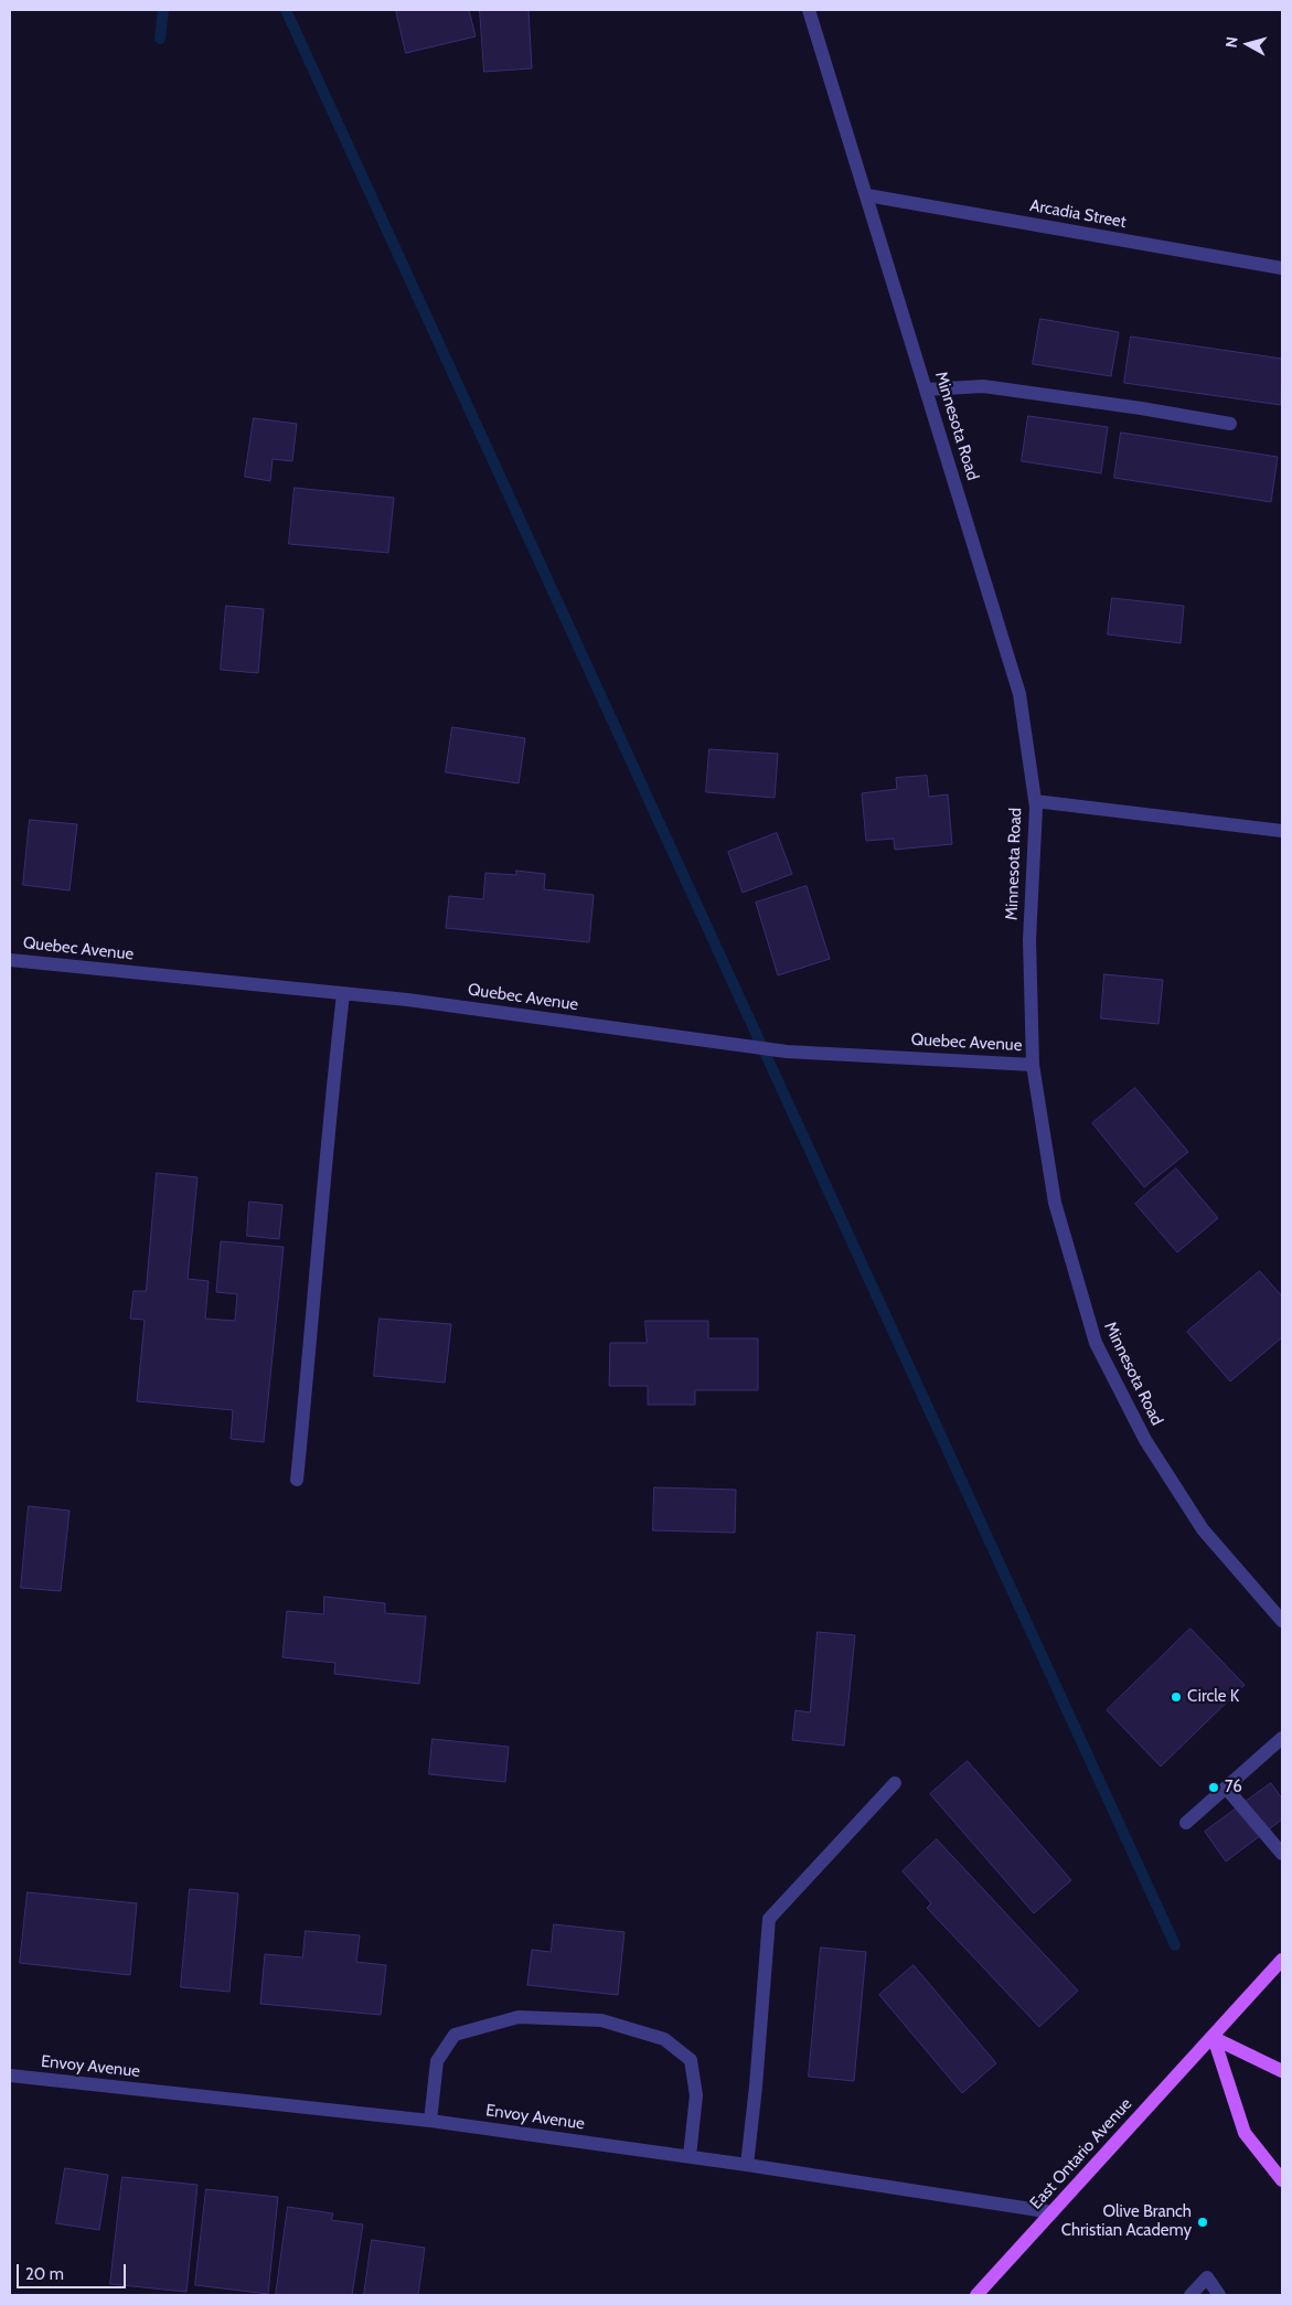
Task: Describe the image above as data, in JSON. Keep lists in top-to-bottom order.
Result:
{
  "streets": {
    "main road": ["East Ontario Avenue"],
    "street": [
      "Arcadia Street",
      "Minnesota Road",
      "Quebec Avenue",
      "Envoy Avenue"
    ]
  },
  "crossings": [
    ["Arcadia Street", "Minnesota Road"],
    ["Minnesota Road", "Quebec Avenue"],
    ["Envoy Avenue", "East Ontario Avenue"]
  ],
  "places": ["Circle K", "76", "Olive Branch Christian Academy"],
  "scale_bar": "20 m",
  "north": "left"
}
